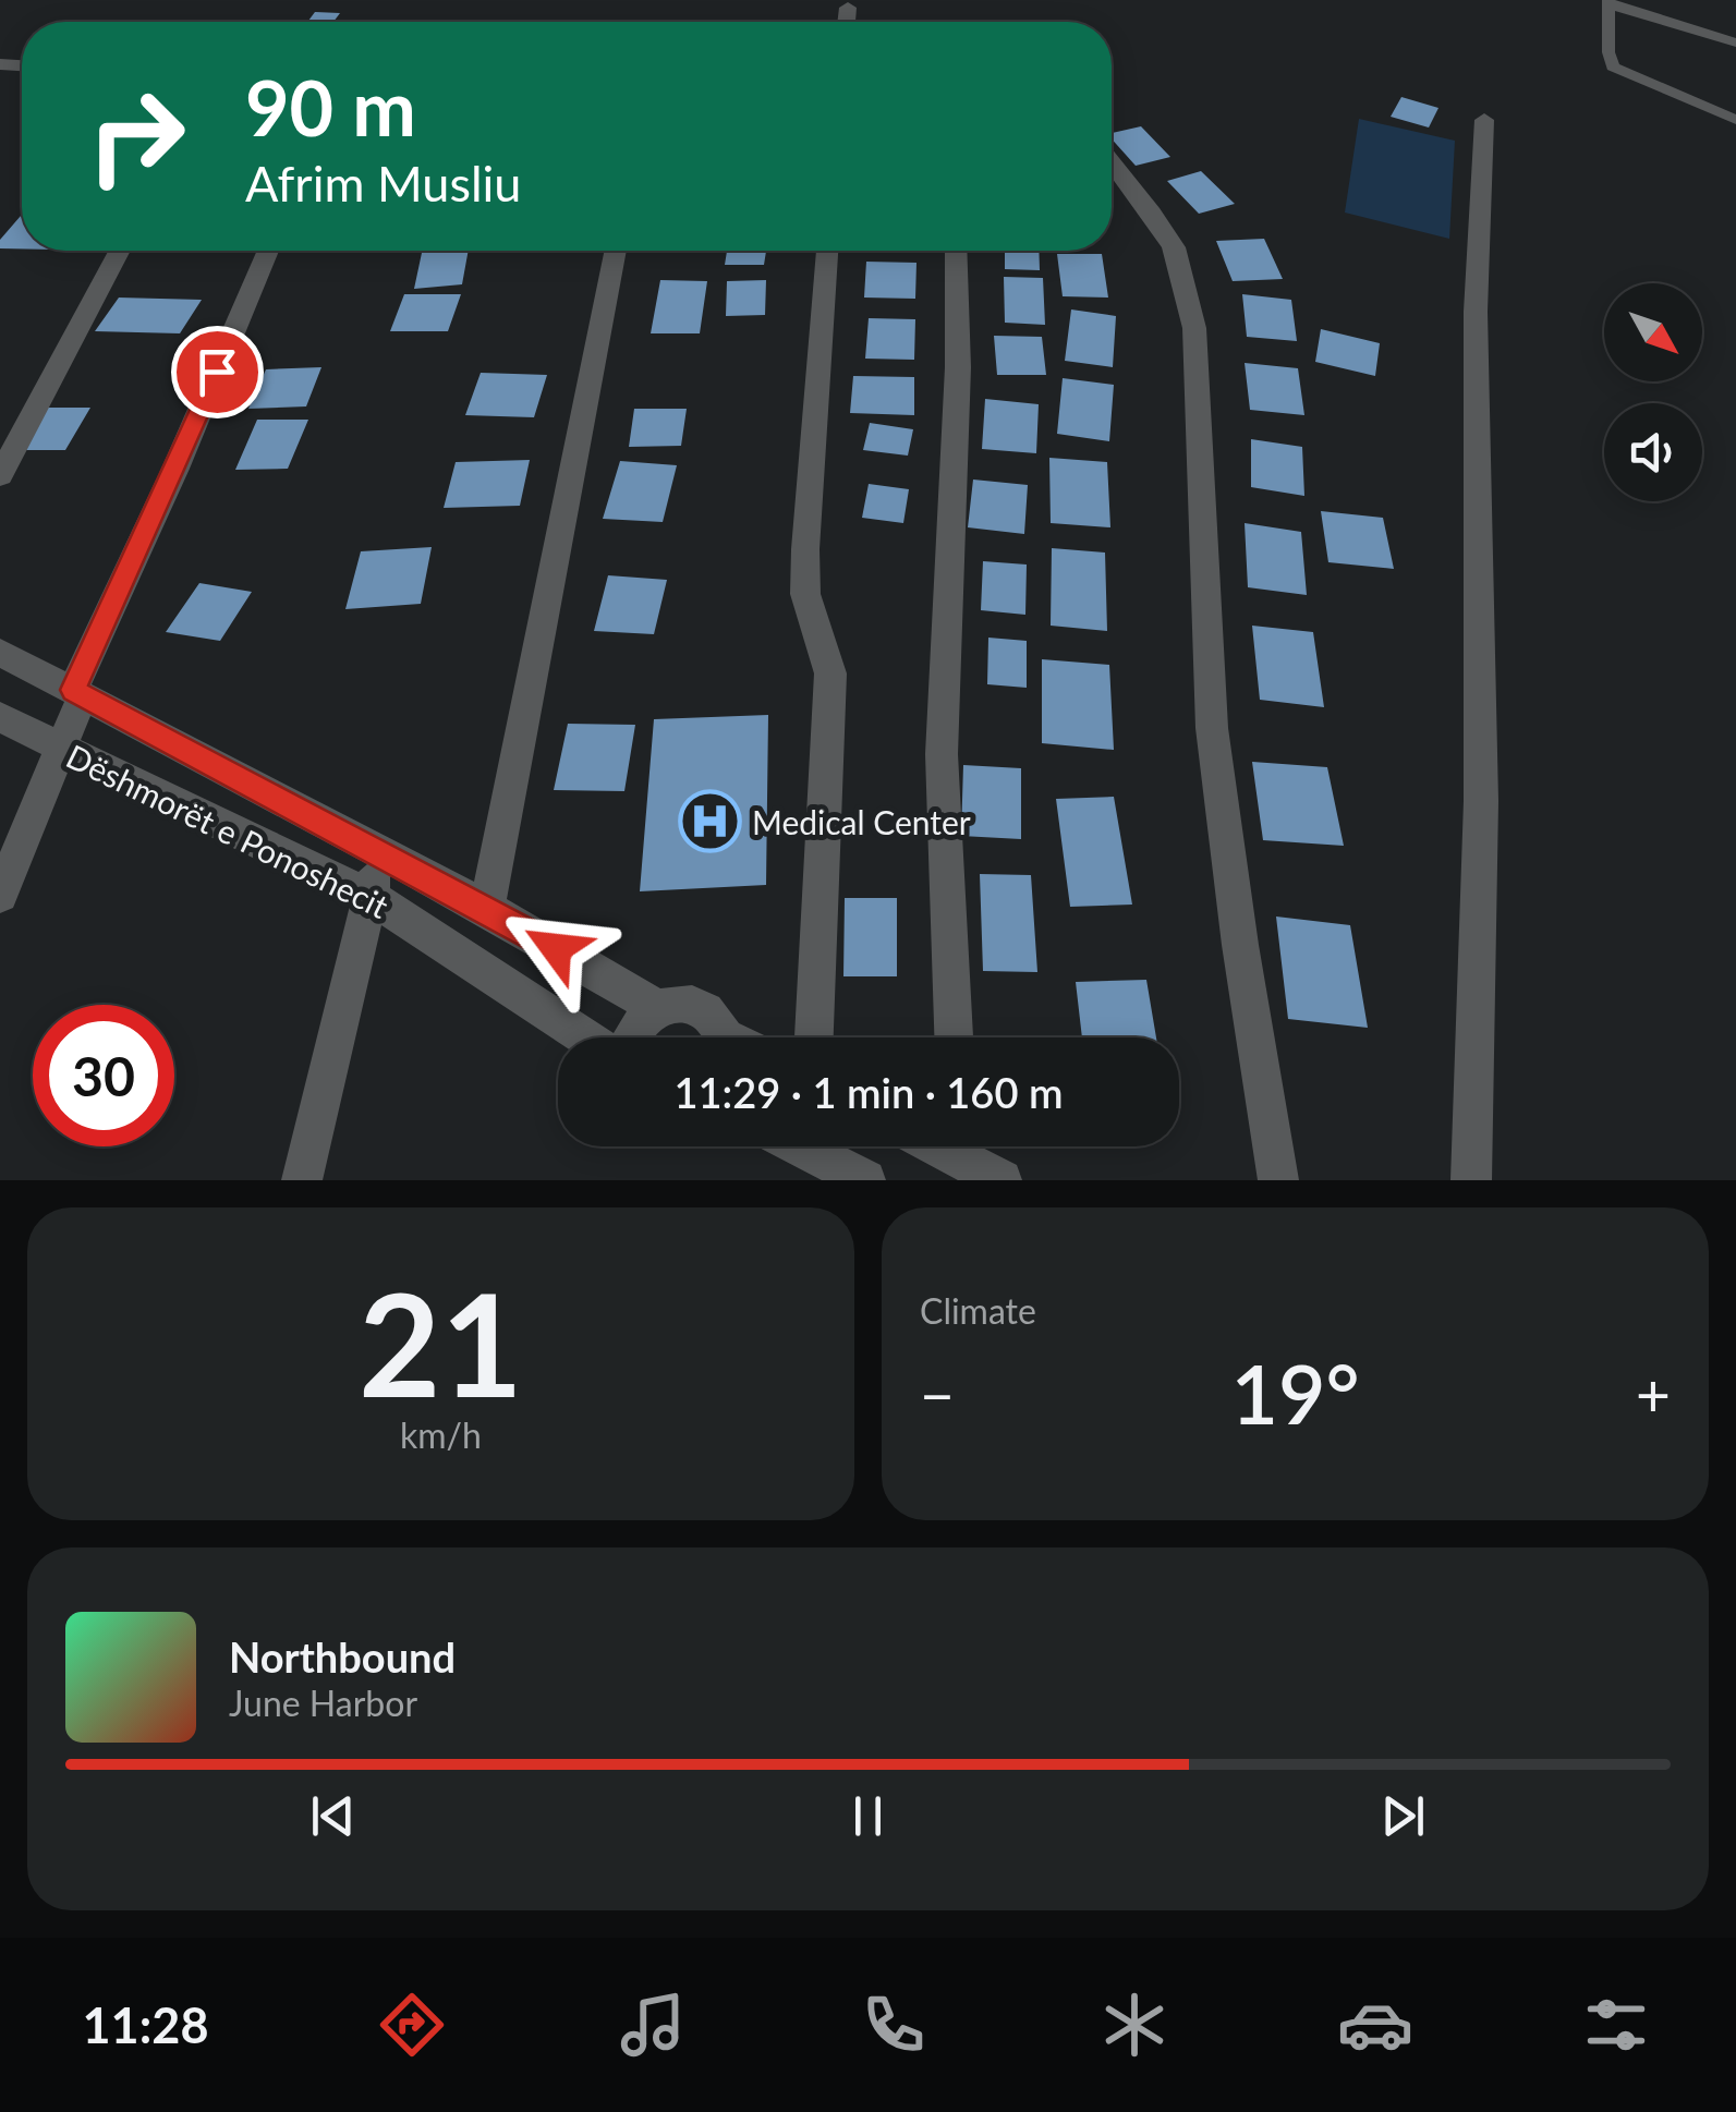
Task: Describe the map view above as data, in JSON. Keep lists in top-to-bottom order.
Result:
{
  "streets": {
    "street": ["Dëshmorët e Ponoshecit"]
  },
  "places": {
    "hospital": ["Medical Center"]
  },
  "north": "bottom right",
  "page": {
    "turn": ["90 m", "Afrim Musliu"],
    "limit": "30",
    "trip": "11:29 · 1 min · 160 m",
    "tile": [
      ["21", "km/h"],
      "Climate"
    ],
    "heat": ["−", "19°", "+"],
    "song": ["Northbound", "June Harbor"],
    "tabs": "11:28"
  }
}
